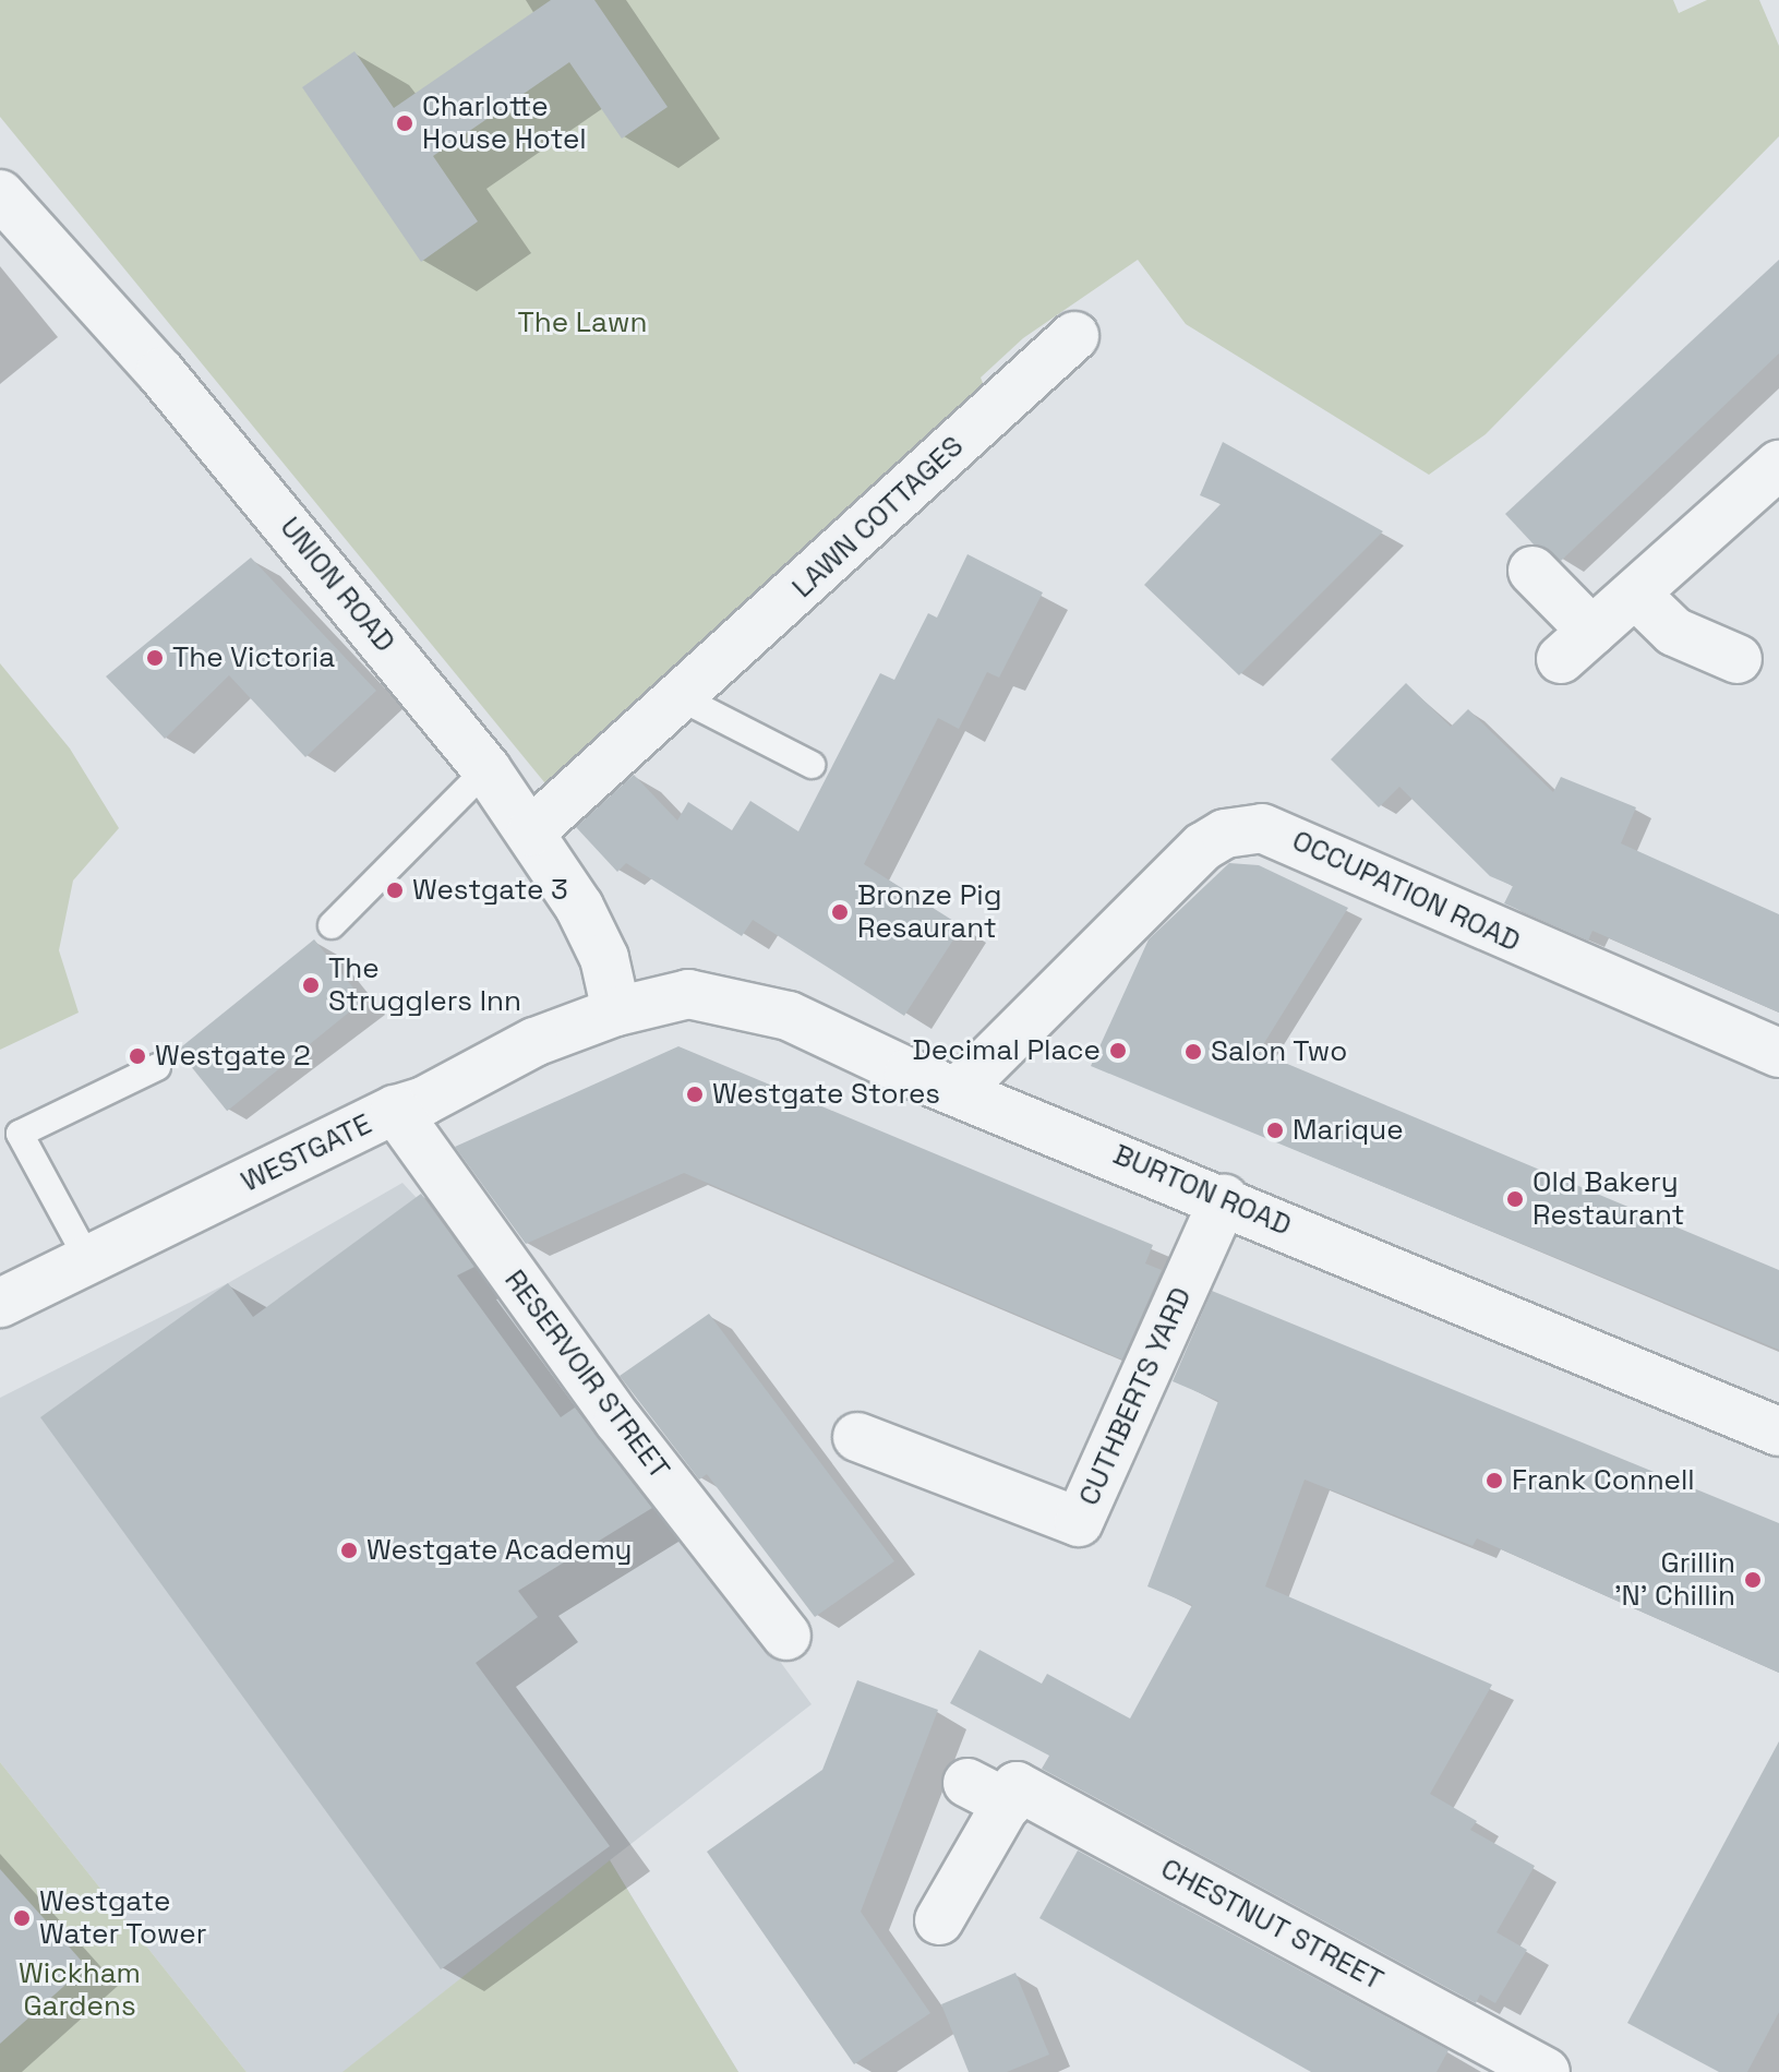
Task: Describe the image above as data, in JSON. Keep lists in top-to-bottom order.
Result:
{
  "streets": {
    "street": [
      "LAWN COTTAGES",
      "UNION ROAD",
      "OCCUPATION ROAD",
      "WESTGATE",
      "BURTON ROAD",
      "RESERVOIR STREET",
      "CUTHBERTS YARD",
      "CHESTNUT STREET"
    ]
  },
  "crossings": [
    ["LAWN COTTAGES", "UNION ROAD"],
    ["UNION ROAD", "WESTGATE"],
    ["UNION ROAD", "BURTON ROAD"],
    ["OCCUPATION ROAD", "BURTON ROAD"],
    ["WESTGATE", "BURTON ROAD"],
    ["WESTGATE", "RESERVOIR STREET"],
    ["BURTON ROAD", "CUTHBERTS YARD"]
  ],
  "parks": ["The Lawn", "Wickham Gardens"],
  "places": [
    "Charlotte House Hotel",
    "The Victoria",
    "Westgate 3",
    "Bronze Pig Resaurant",
    "The Strugglers Inn",
    "Decimal Place",
    "Salon Two",
    "Westgate 2",
    "Westgate Stores",
    "Marique",
    "Old Bakery Restaurant",
    "Frank Connell",
    "Westgate Academy",
    "Grillin 'N' Chillin",
    "Westgate Water Tower"
  ]
}
